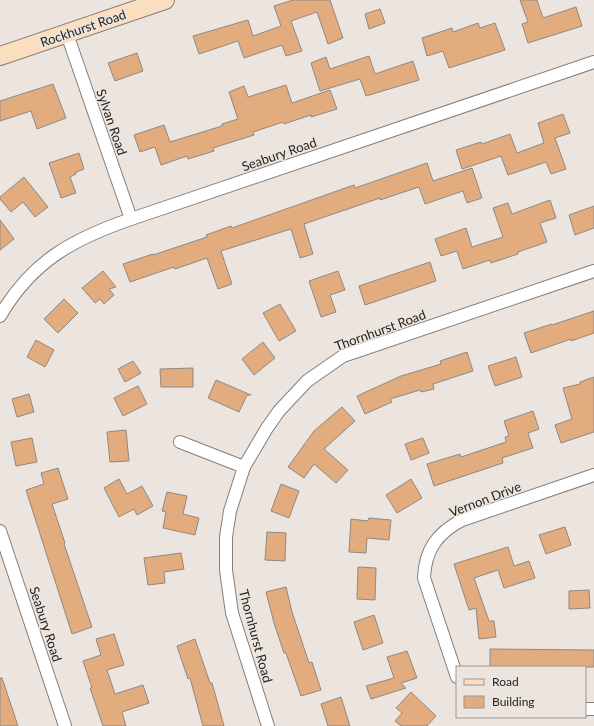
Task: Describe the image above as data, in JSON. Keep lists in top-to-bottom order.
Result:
{
  "streets": {
    "street": [
      "Rockhurst Road",
      "Sylvan Road",
      "Seabury Road",
      "Thornhurst Road",
      "Vernon Drive"
    ]
  },
  "crossings": [
    ["Rockhurst Road", "Sylvan Road"],
    ["Sylvan Road", "Seabury Road"]
  ],
  "legend": ["Road", "Building"]
}
